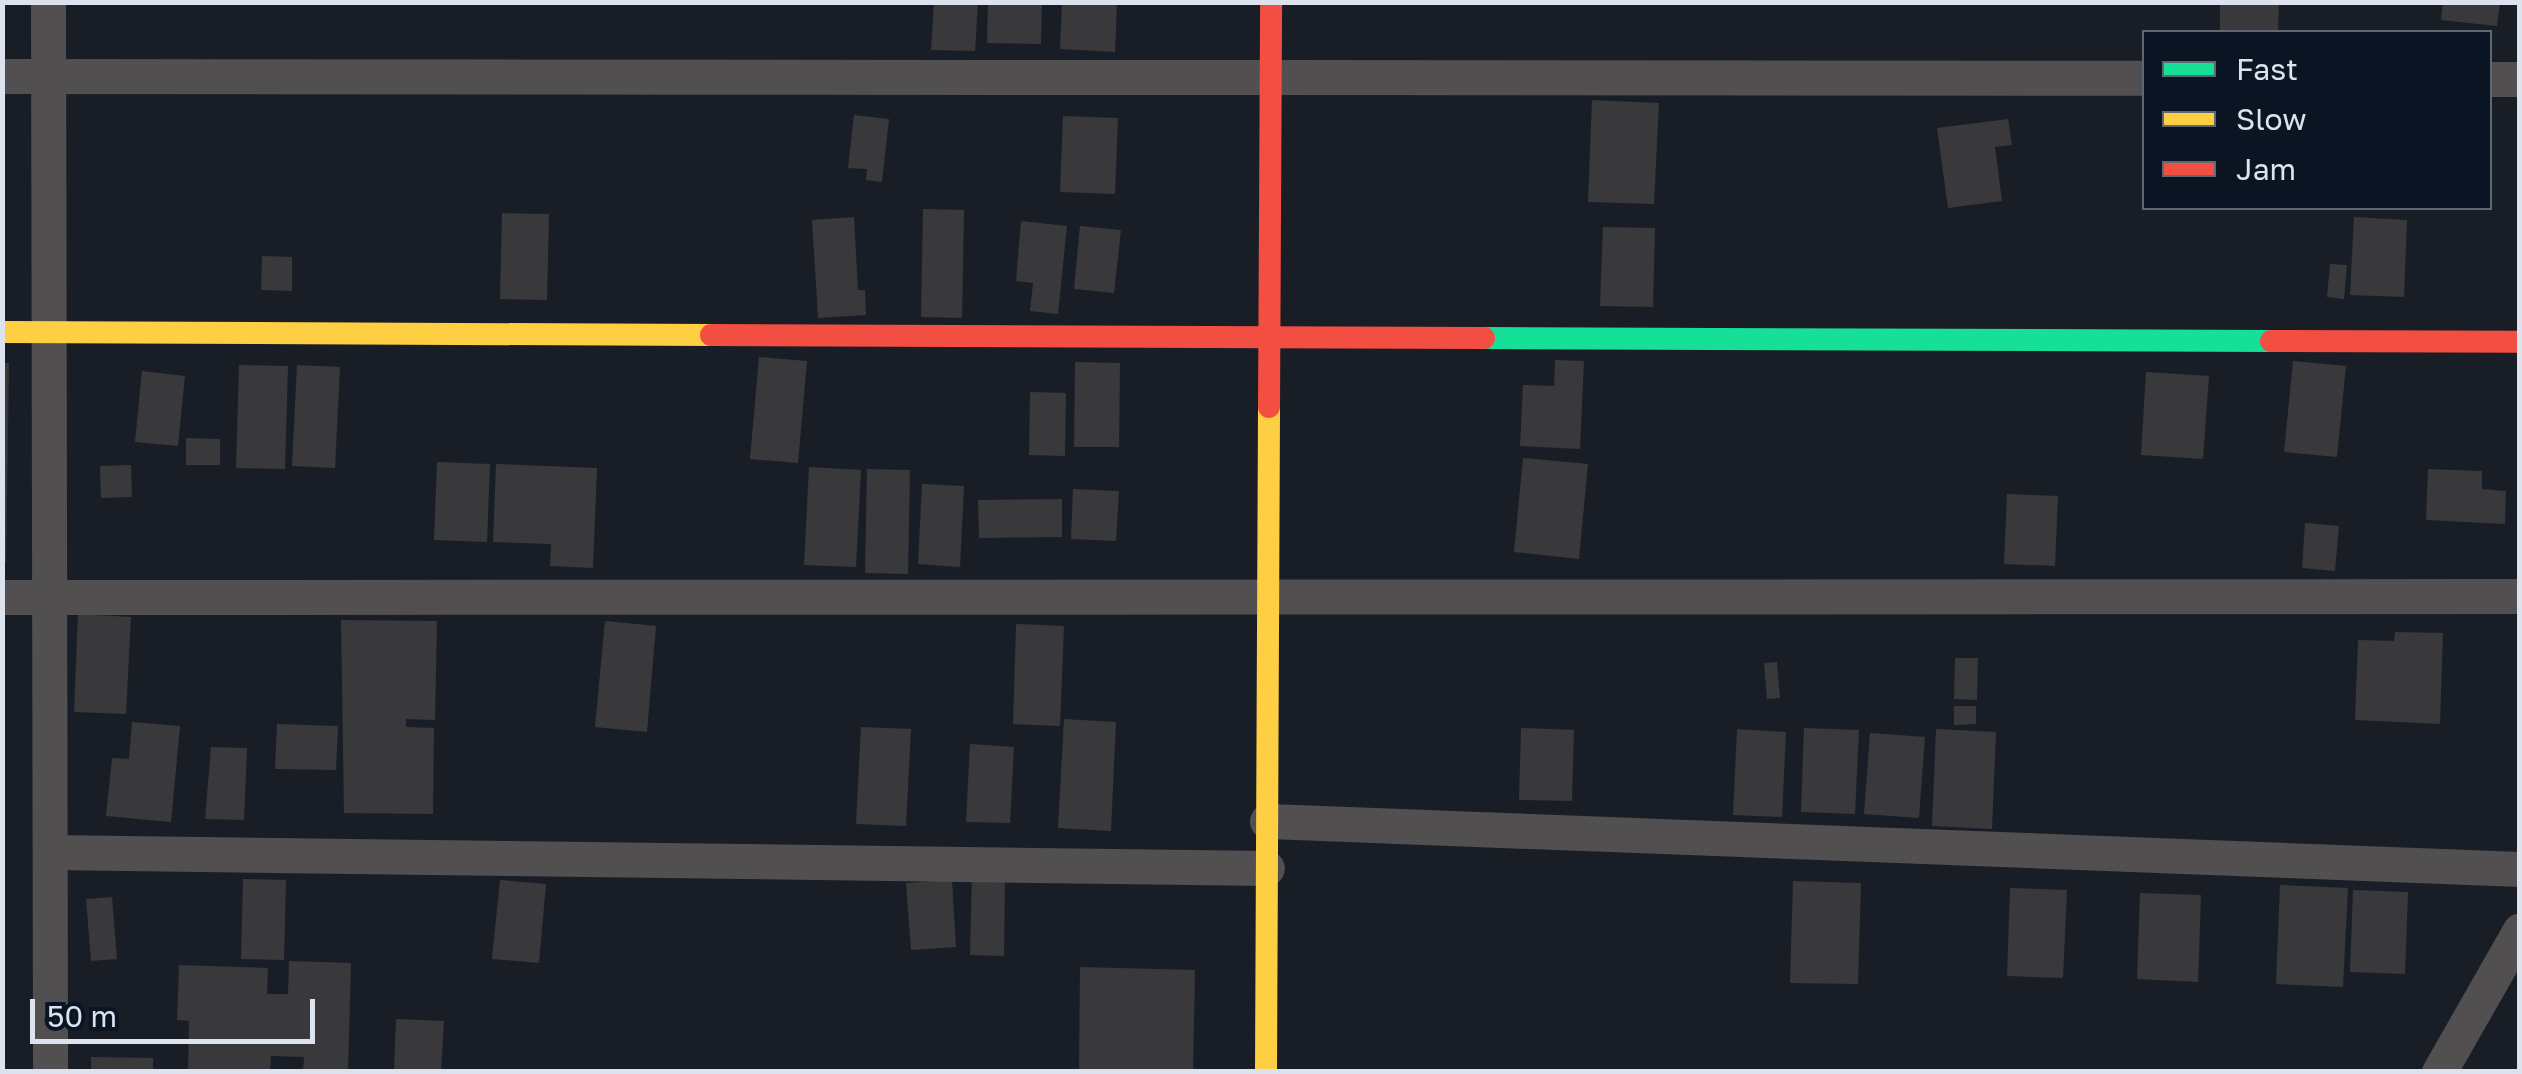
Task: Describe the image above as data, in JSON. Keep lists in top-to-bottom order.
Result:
{
  "legend": ["Fast", "Slow", "Jam"],
  "scale_bar": "50 m"
}
